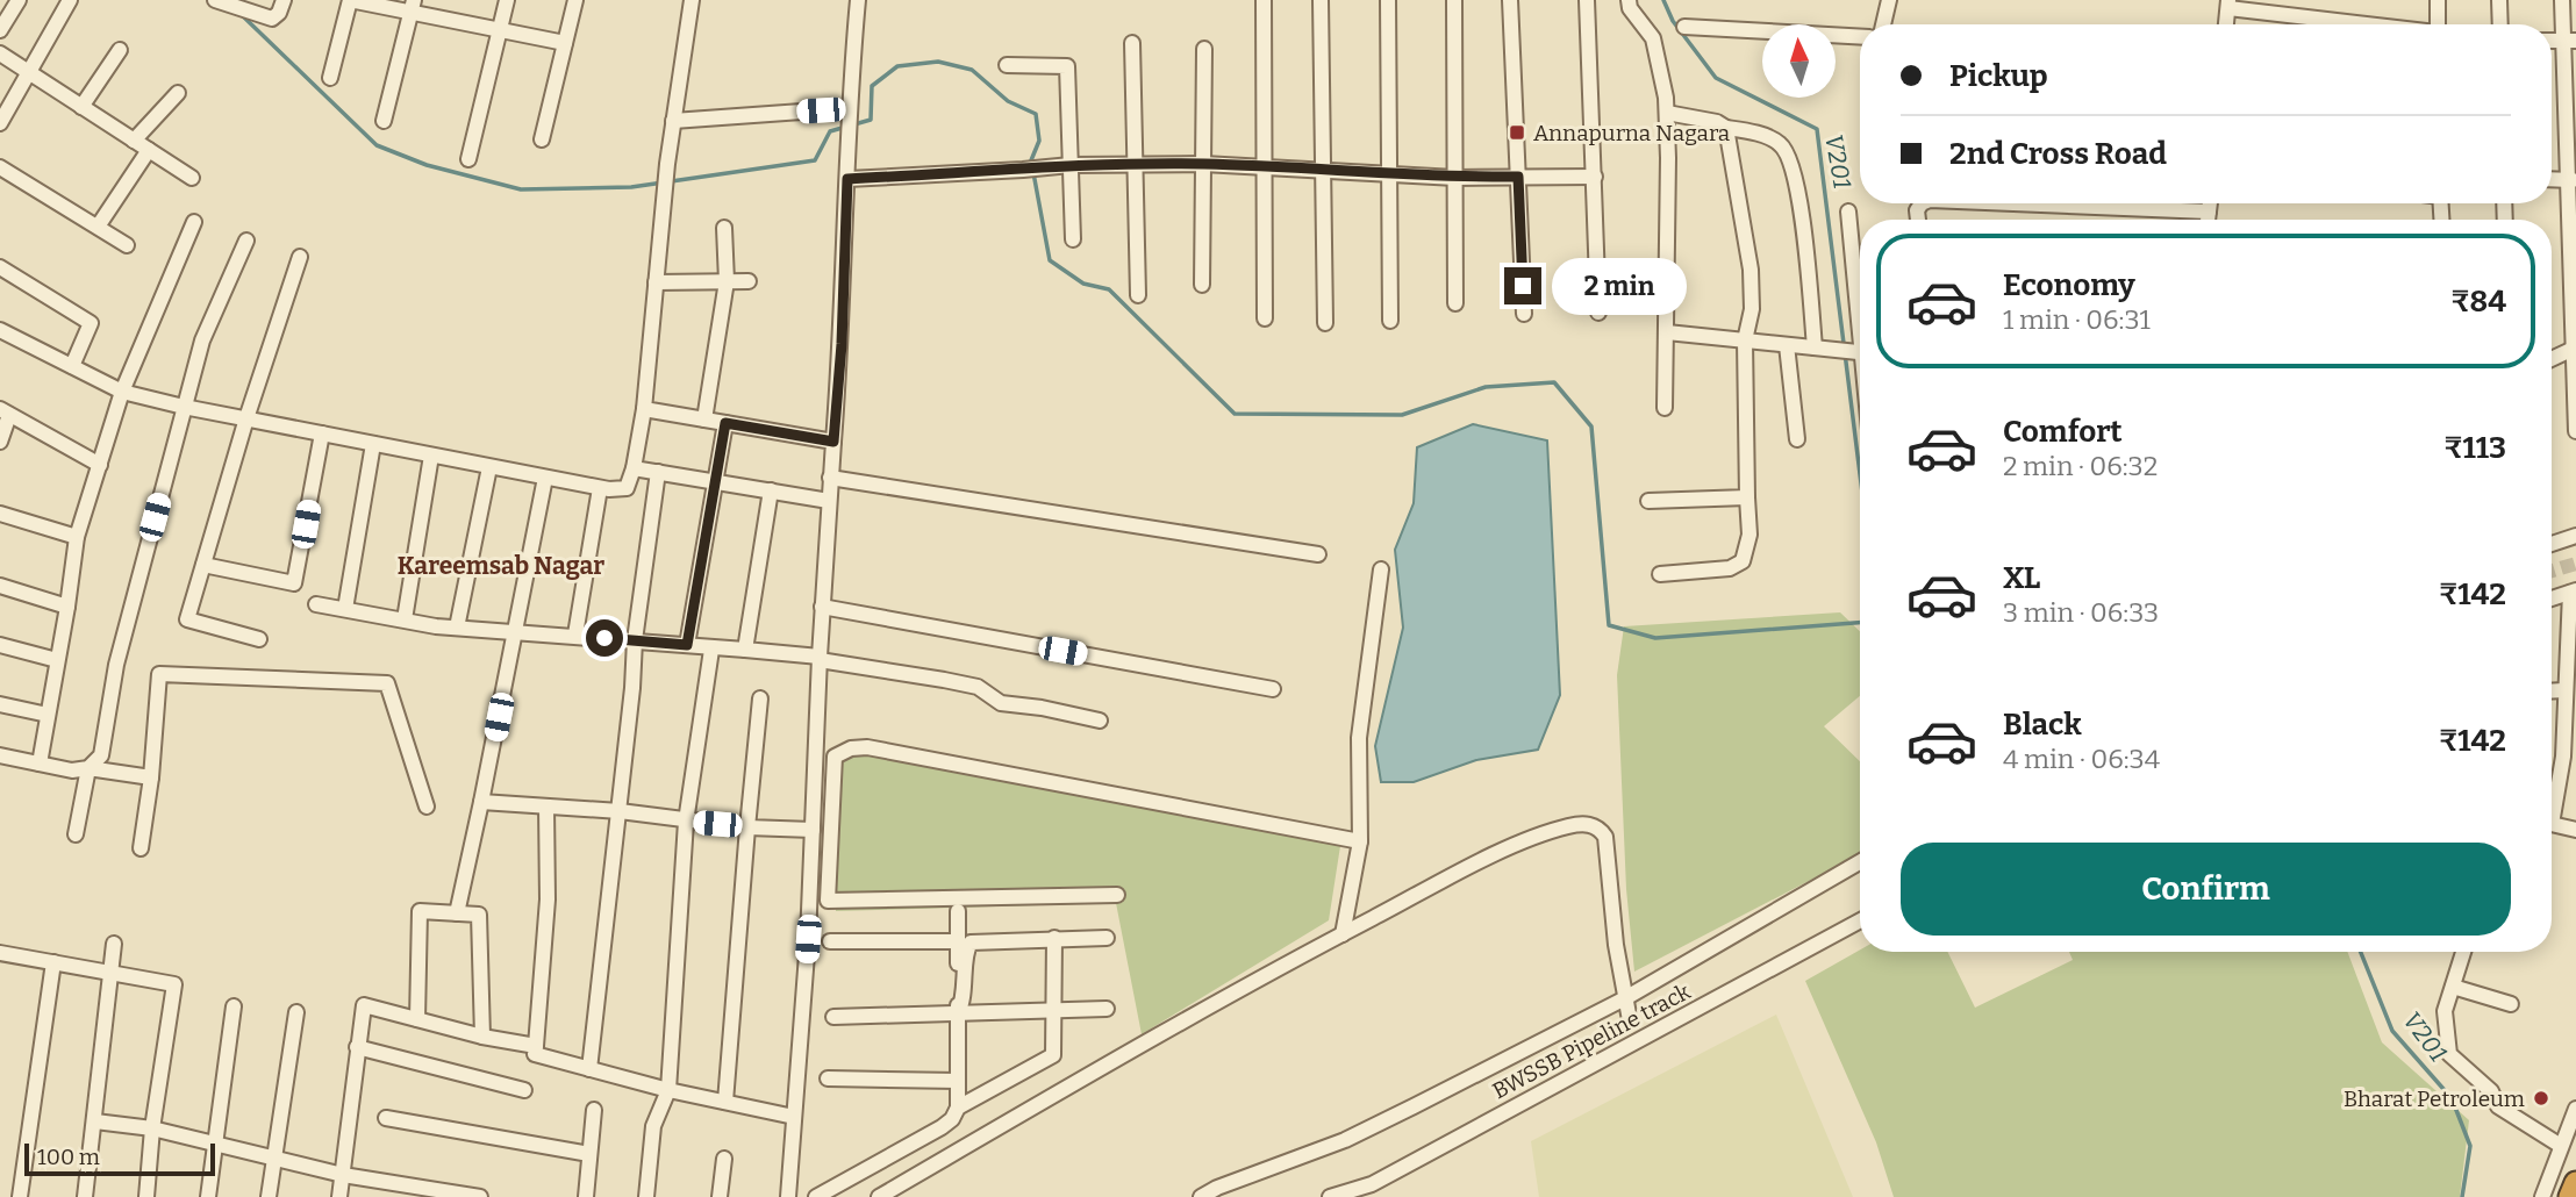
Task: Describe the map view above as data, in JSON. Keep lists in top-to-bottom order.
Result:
{
  "streets": {
    "street": ["BWSSB Pipeline track"]
  },
  "districts": ["Kareemsab Nagar"],
  "water": ["V201"],
  "places": {
    "transit": ["Annapurna Nagara"],
    "other": ["Bharat Petroleum"]
  },
  "scale_bar": "100 m",
  "north": "top",
  "page": {
    "banner": ["Pickup", "2nd Cross Road"],
    "list": [
      {
        "name": "Economy",
        "note": "1 min · 06:31",
        "value": "₹84"
      },
      {
        "name": "Comfort",
        "note": "2 min · 06:32",
        "value": "₹113"
      },
      {
        "name": "XL",
        "note": "3 min · 06:33",
        "value": "₹142"
      },
      {
        "name": "Black",
        "note": "4 min · 06:34",
        "value": "₹142"
      }
    ],
    "bubble": "2 min",
    "buttons": "Confirm",
    "scale": "100 m"
  }
}
